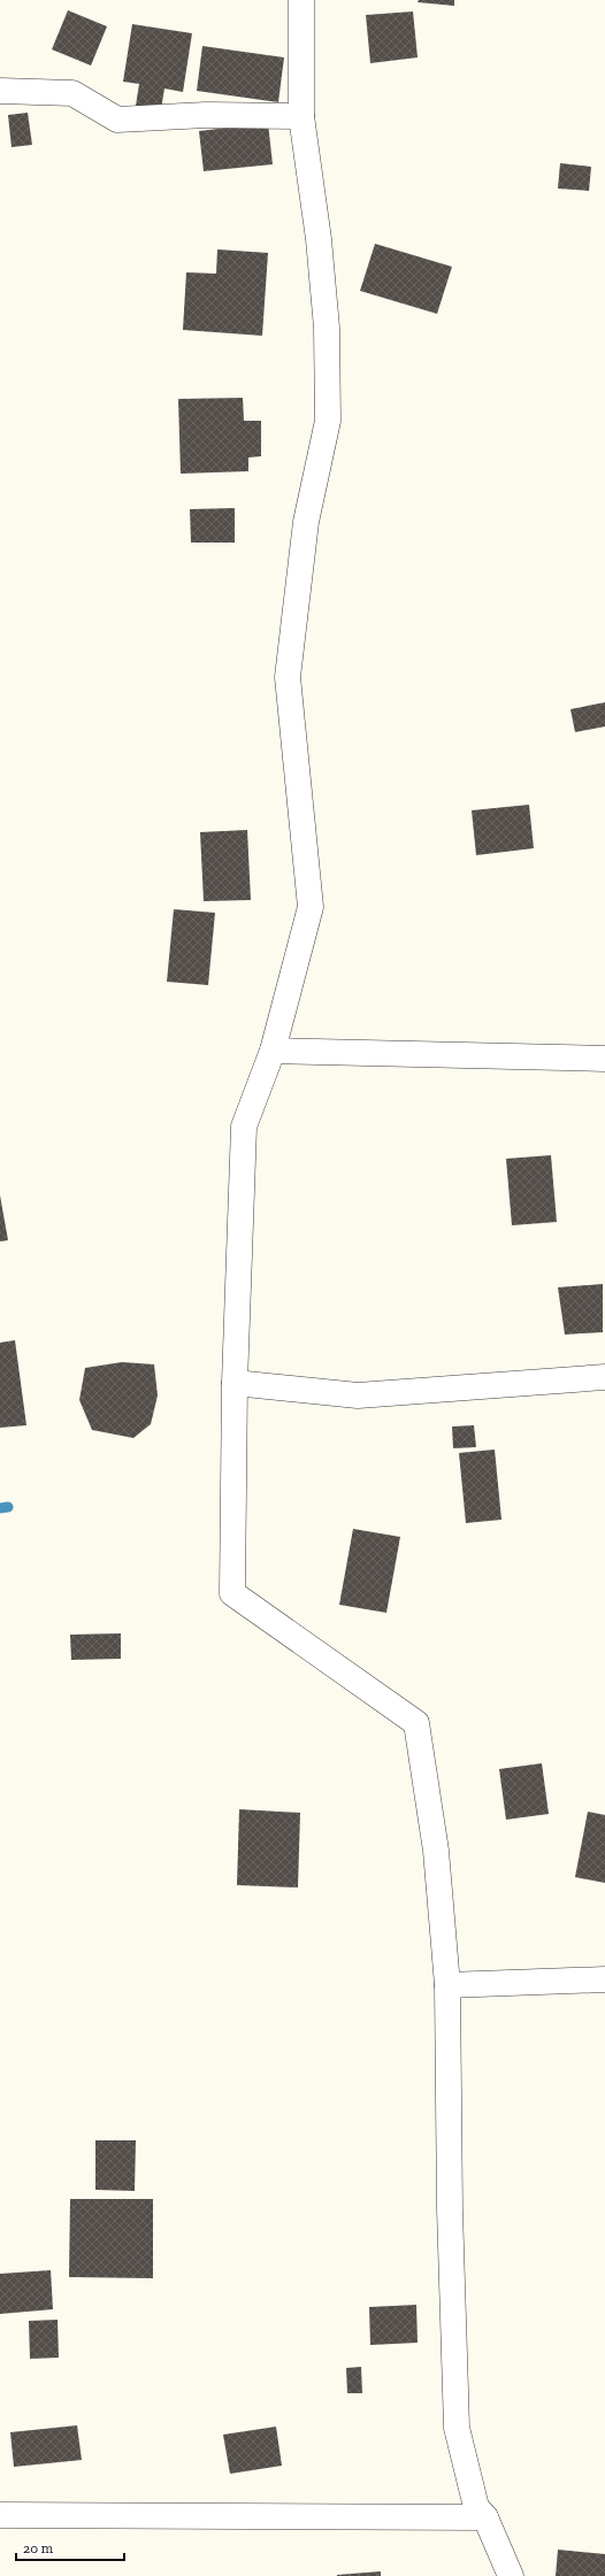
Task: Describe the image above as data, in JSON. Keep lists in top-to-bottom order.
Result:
{
  "scale_bar": "20 m"
}
